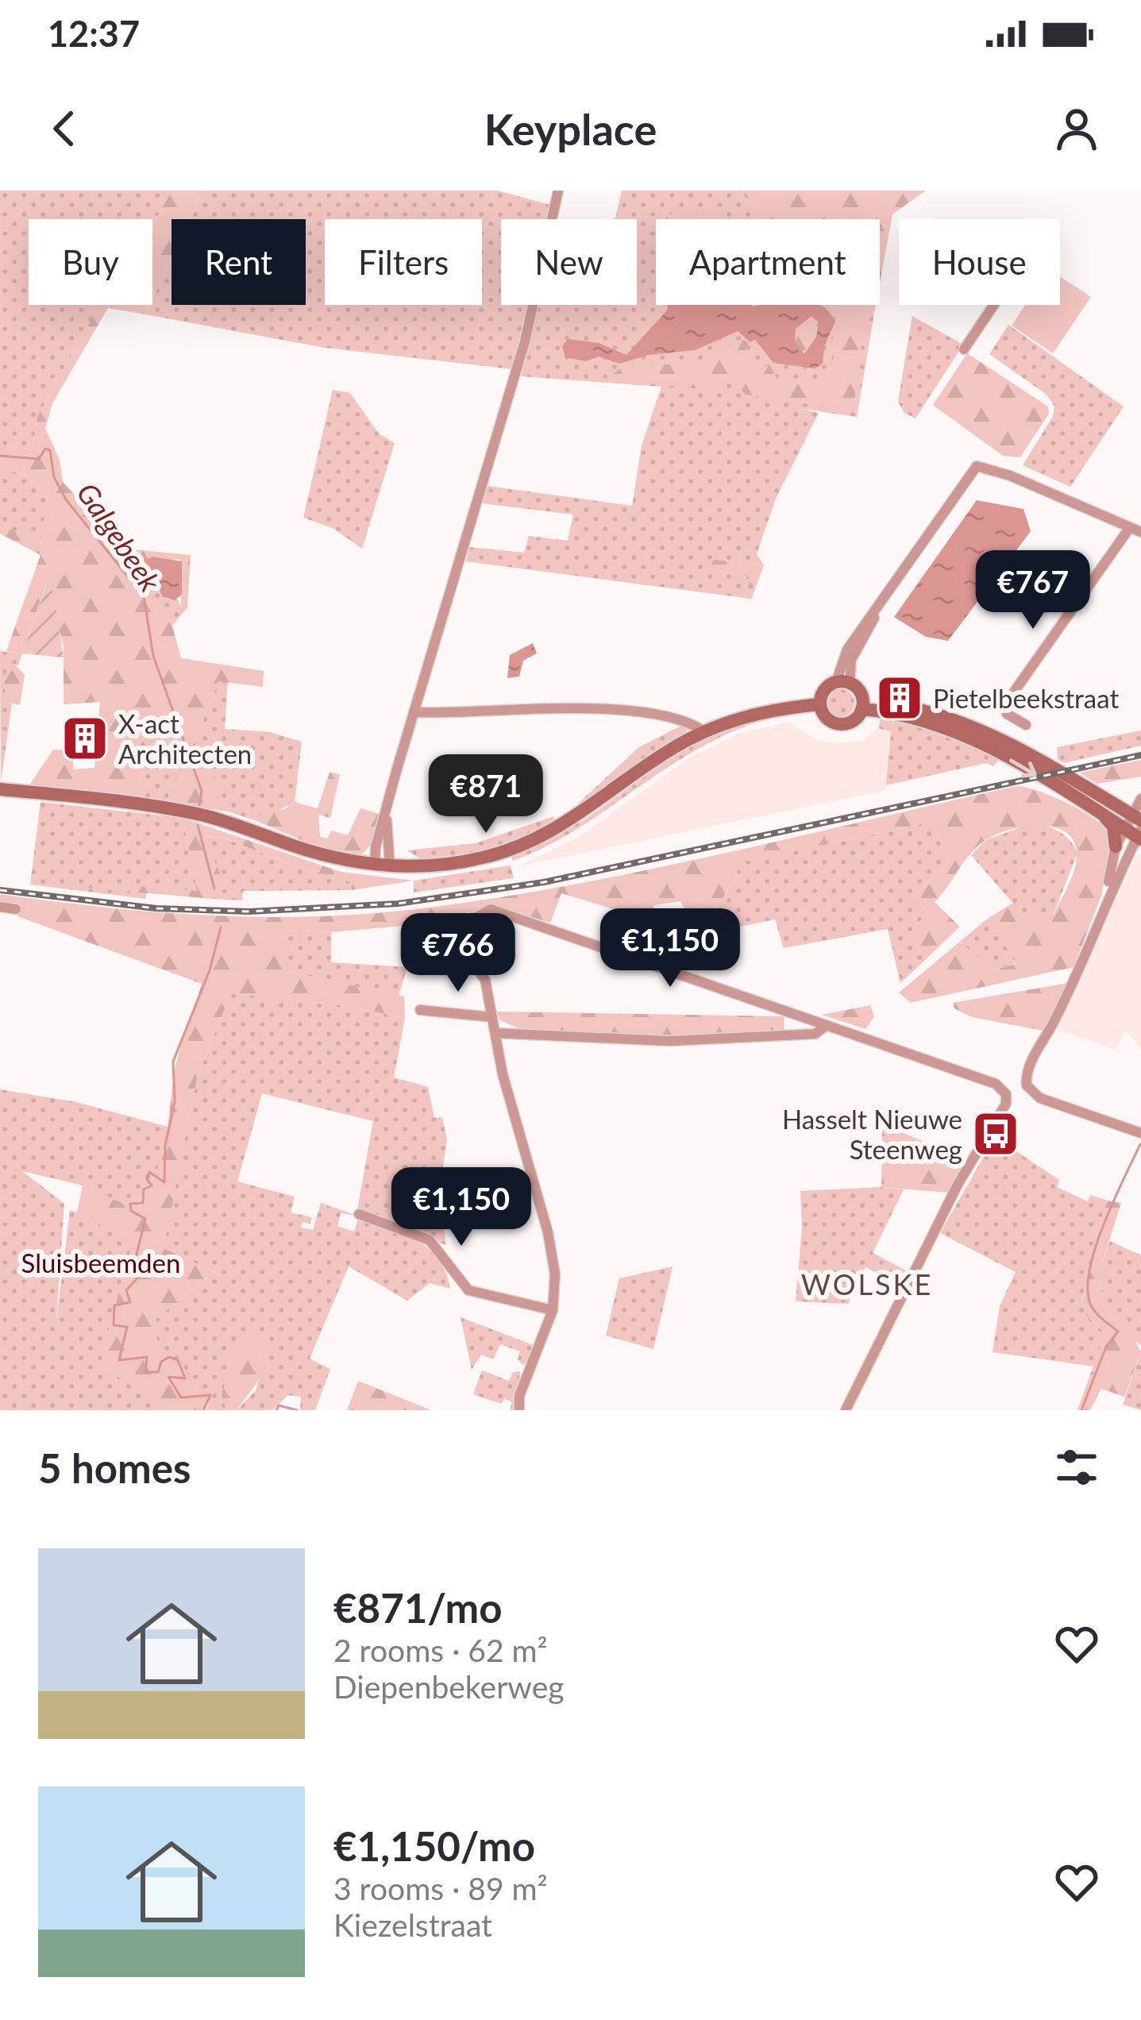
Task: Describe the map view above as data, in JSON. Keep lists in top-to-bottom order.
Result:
{
  "districts": ["WOLSKE"],
  "water": ["Galgebeek"],
  "parks": ["Sluisbeemden"],
  "places": {
    "building": ["Pietelbeekstraat", "X-act Architecten"],
    "bus stop": ["Hasselt Nieuwe Steenweg"]
  },
  "page": {
    "status": "12:37",
    "header": "Keyplace",
    "chip": [
      "Buy",
      "Rent",
      "Filters",
      "New",
      "Apartment",
      "House"
    ],
    "price": [
      "€767",
      "€871",
      "€1,150",
      "€766",
      "€1,150"
    ],
    "heading": "5 homes",
    "list": [
      {
        "name": "€871/mo",
        "note": "2 rooms · 62 m² · Diepenbekerweg"
      },
      {
        "name": "€1,150/mo",
        "note": "3 rooms · 89 m² · Kiezelstraat"
      }
    ]
  }
}
